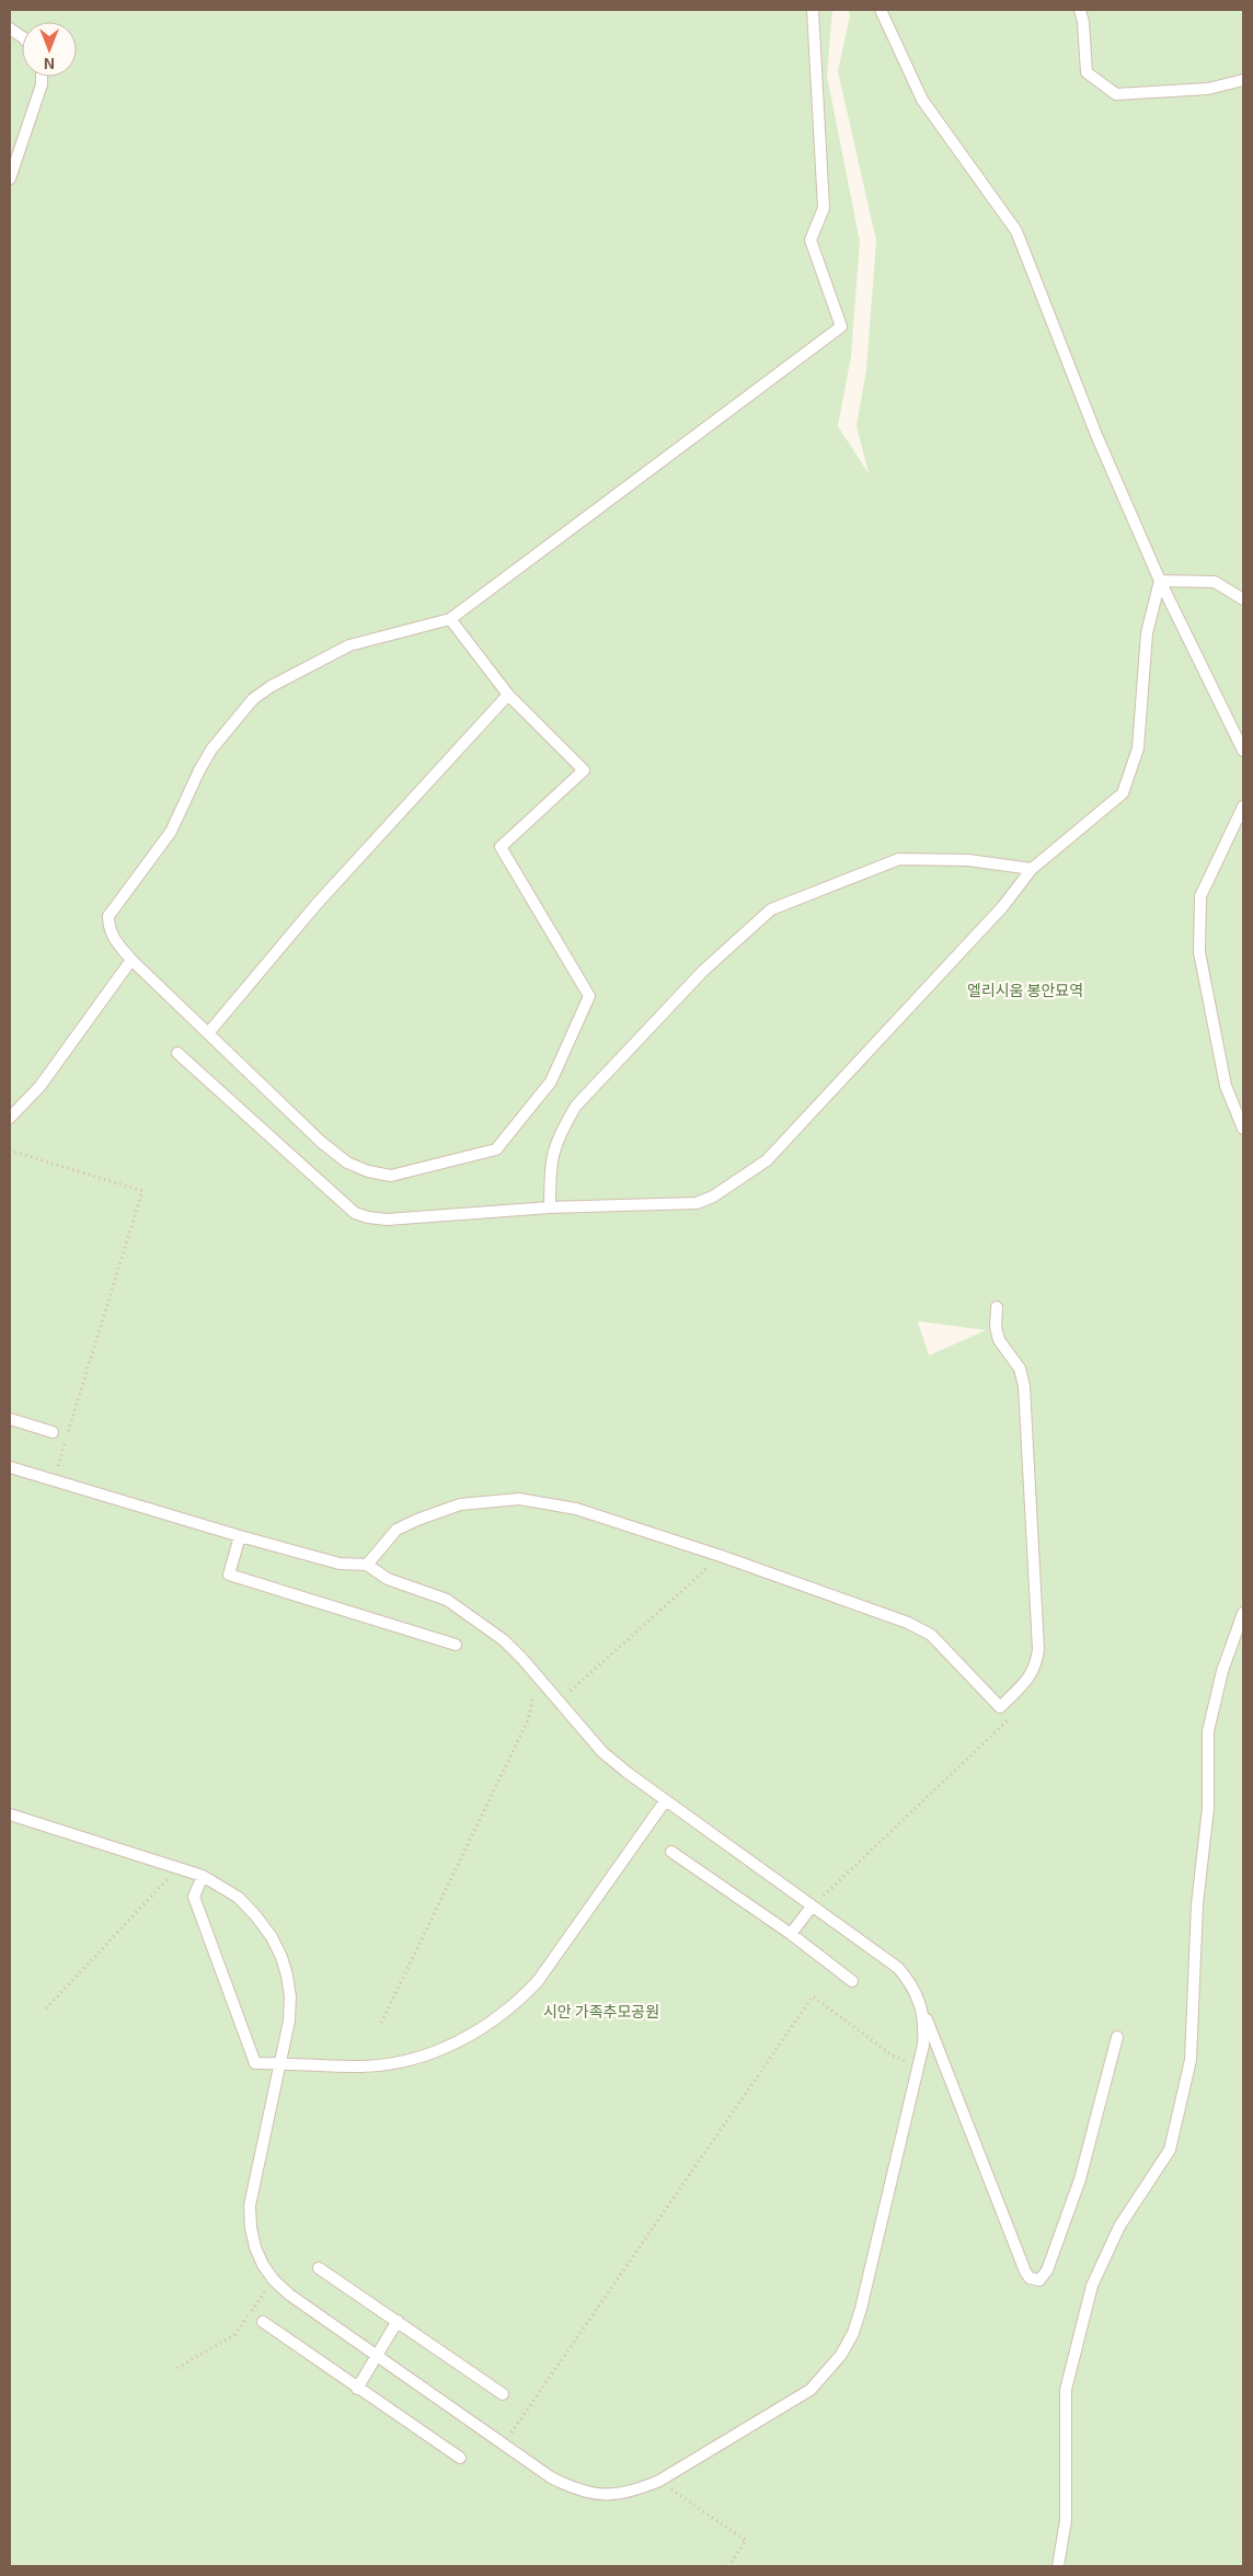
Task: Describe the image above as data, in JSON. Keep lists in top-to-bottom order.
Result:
{
  "parks": ["엘리시움 봉안묘역", "시안 가족추모공원"],
  "north": "bottom"
}
